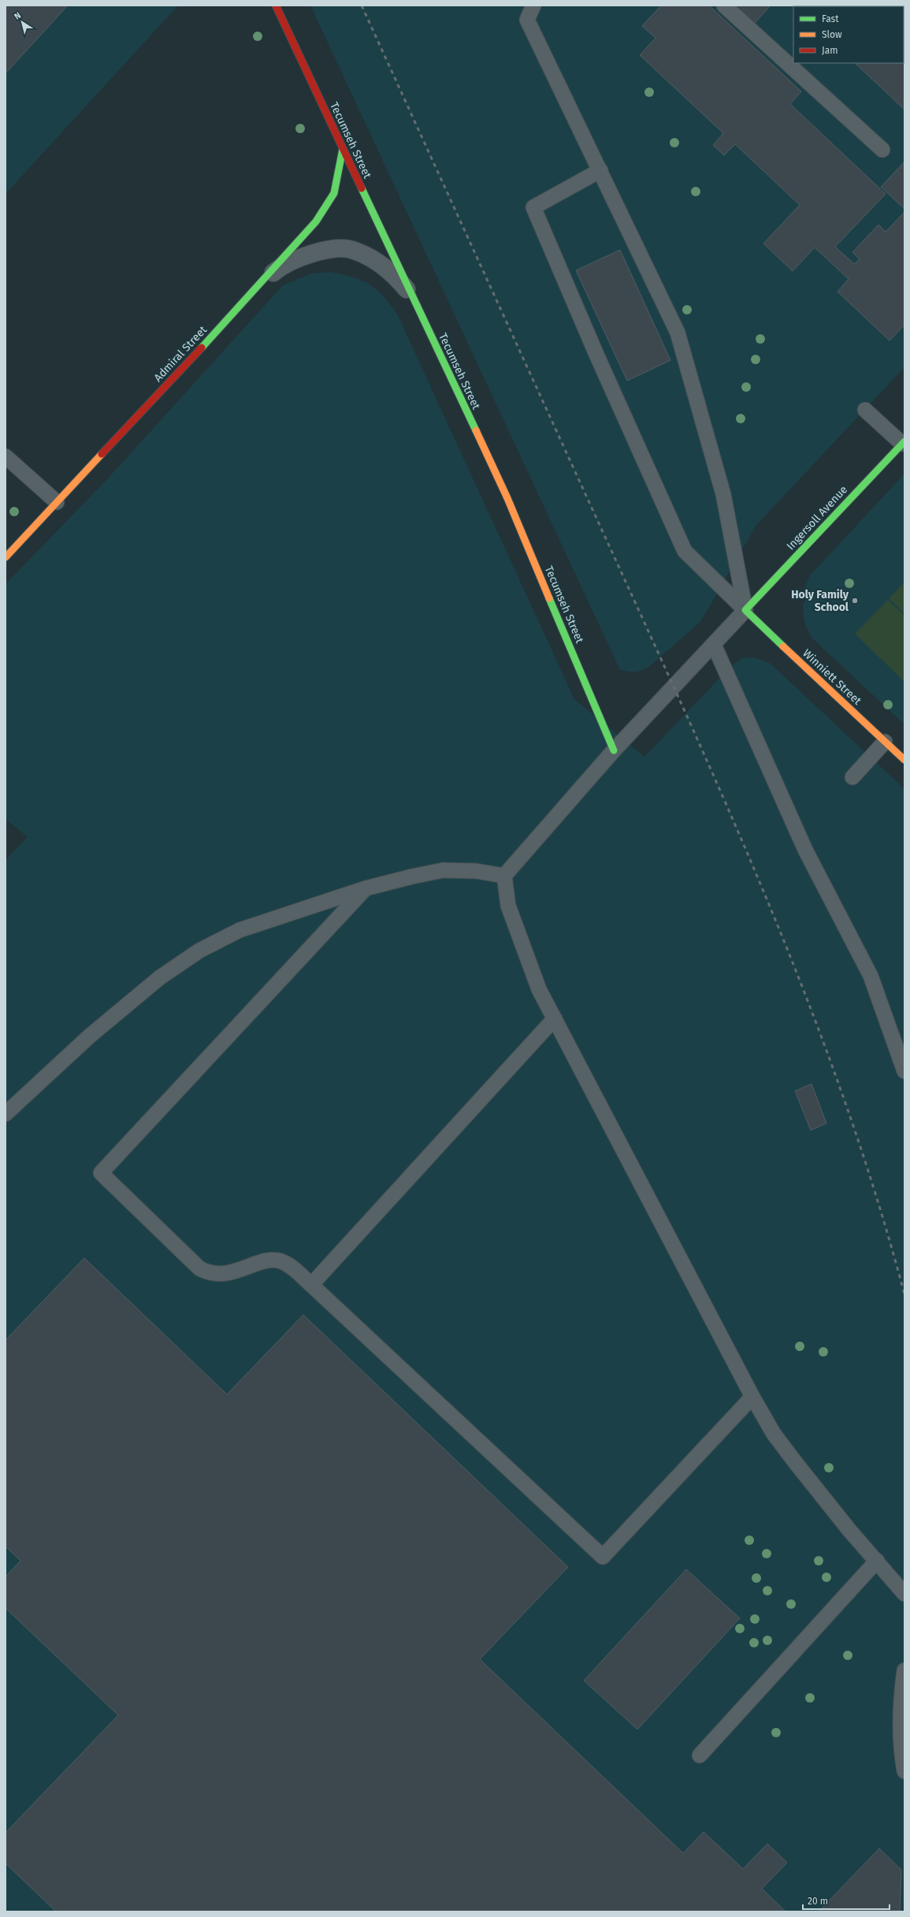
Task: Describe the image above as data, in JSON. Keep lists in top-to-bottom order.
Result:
{
  "streets": {
    "street": [
      "Tecumseh Street",
      "Admiral Street",
      "Ingersoll Avenue",
      "Winniett Street"
    ]
  },
  "crossings": [
    ["Tecumseh Street", "Admiral Street"],
    ["Ingersoll Avenue", "Winniett Street"]
  ],
  "places": ["Holy Family School"],
  "legend": ["Fast", "Slow", "Jam"],
  "scale_bar": "20 m",
  "north": "top left"
}
